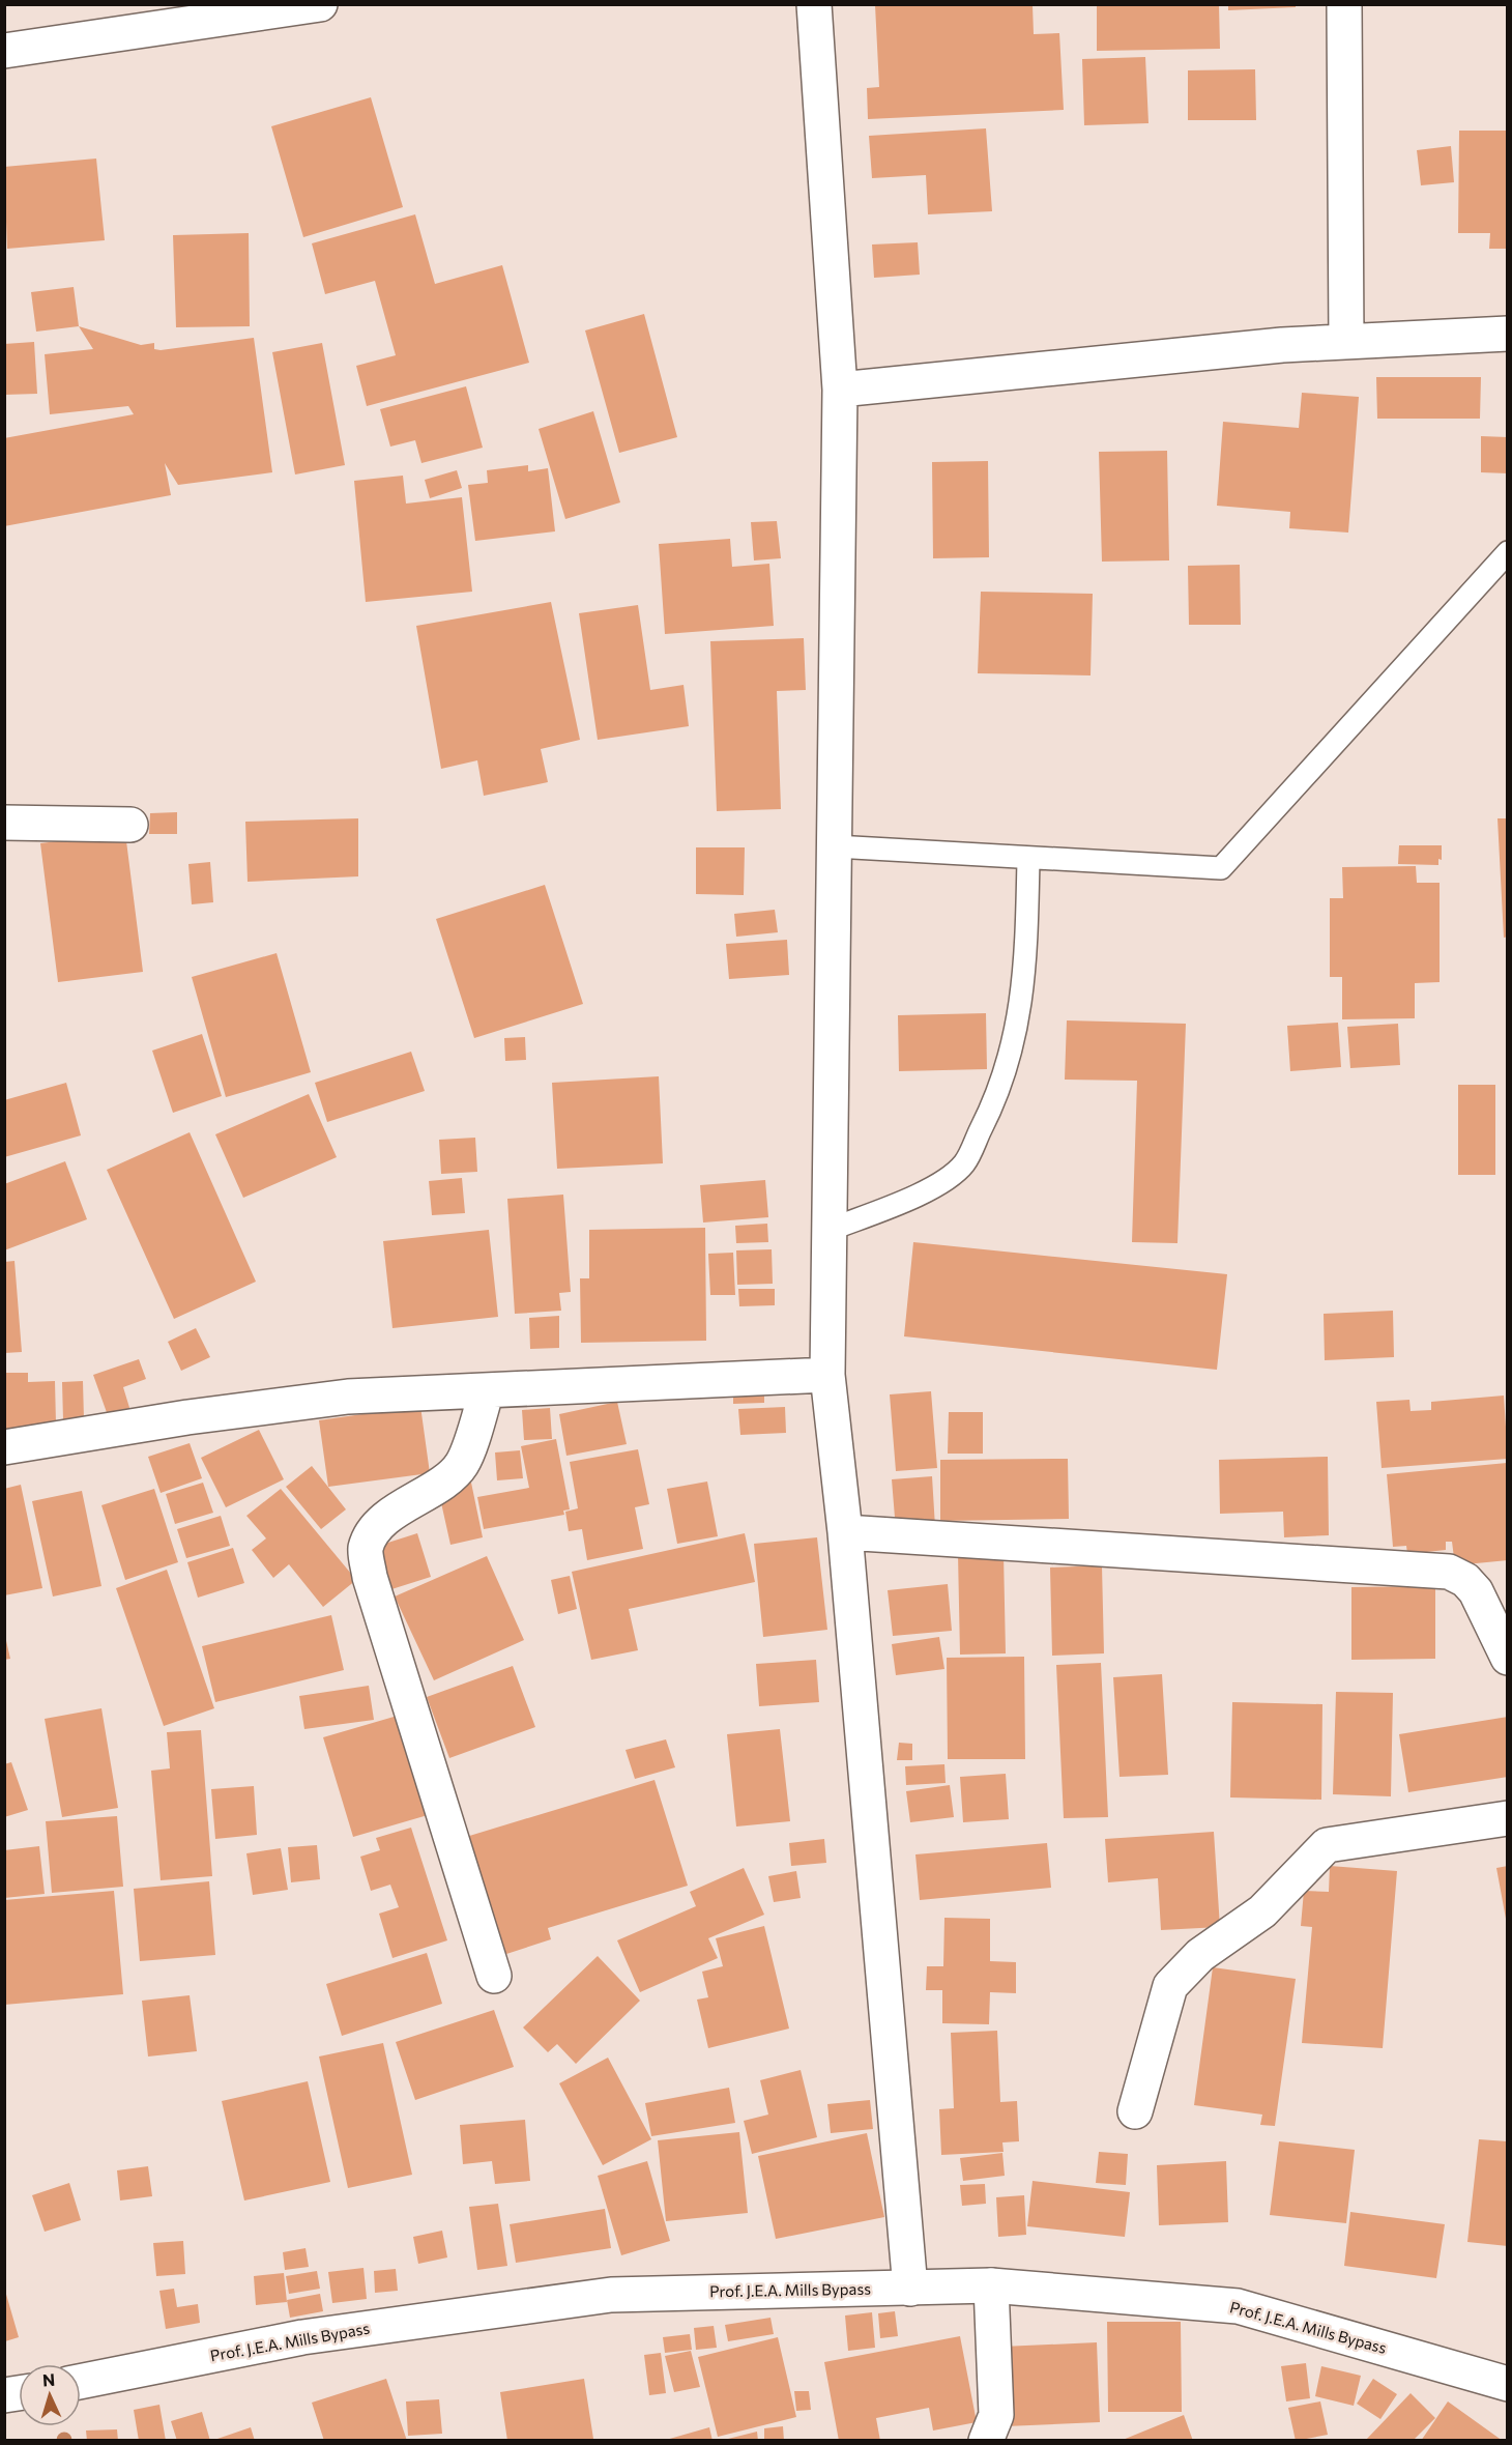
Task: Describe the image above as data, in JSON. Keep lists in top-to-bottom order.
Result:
{
  "streets": {
    "street": ["Prof. J.E.A. Mills Bypass"]
  },
  "north": "top"
}
